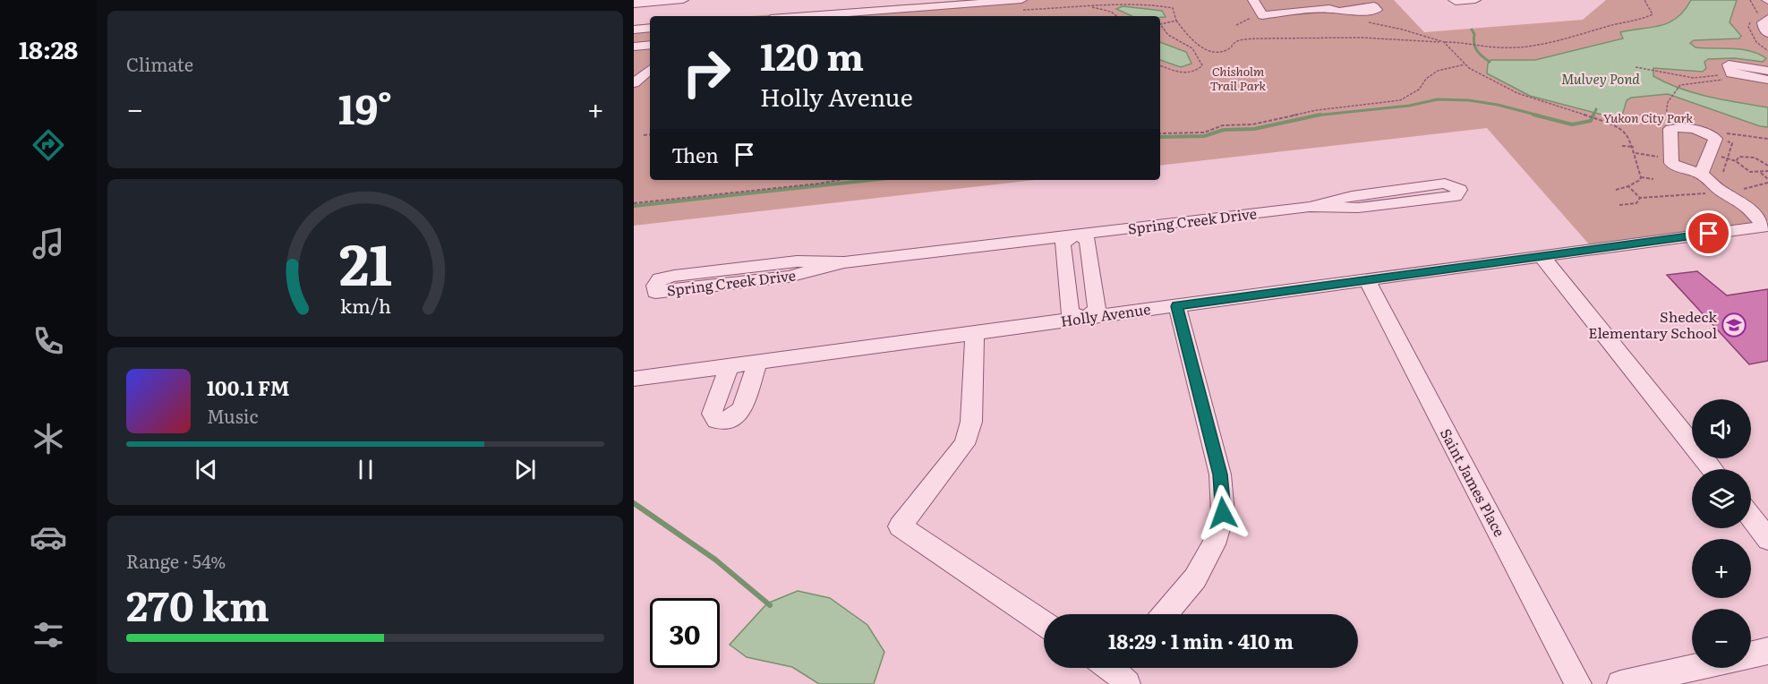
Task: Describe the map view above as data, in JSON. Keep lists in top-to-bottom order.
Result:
{
  "streets": {
    "street": ["Spring Creek Drive", "Holly Avenue", "Saint James Place"]
  },
  "crossings": [
    ["Holly Avenue", "Saint James Place"]
  ],
  "water": ["Mulvey Pond"],
  "parks": ["Chisholm Trail Park", "Yukon City Park"],
  "places": {
    "school or university": ["Shedeck Elementary School"]
  },
  "page": {
    "tabs": "18:28",
    "tile": [
      "Climate",
      ["Range · 54%", "270 km"]
    ],
    "turn": ["120 m", "Holly Avenue"],
    "heat": ["−", "19°", "+"],
    "then": "Then",
    "song": ["100.1 FM", "Music"],
    "map_buttons": ["+", "−"],
    "limit": "30",
    "trip": "18:29 · 1 min · 410 m",
    "gauge": ["21", "km/h"]
  }
}
